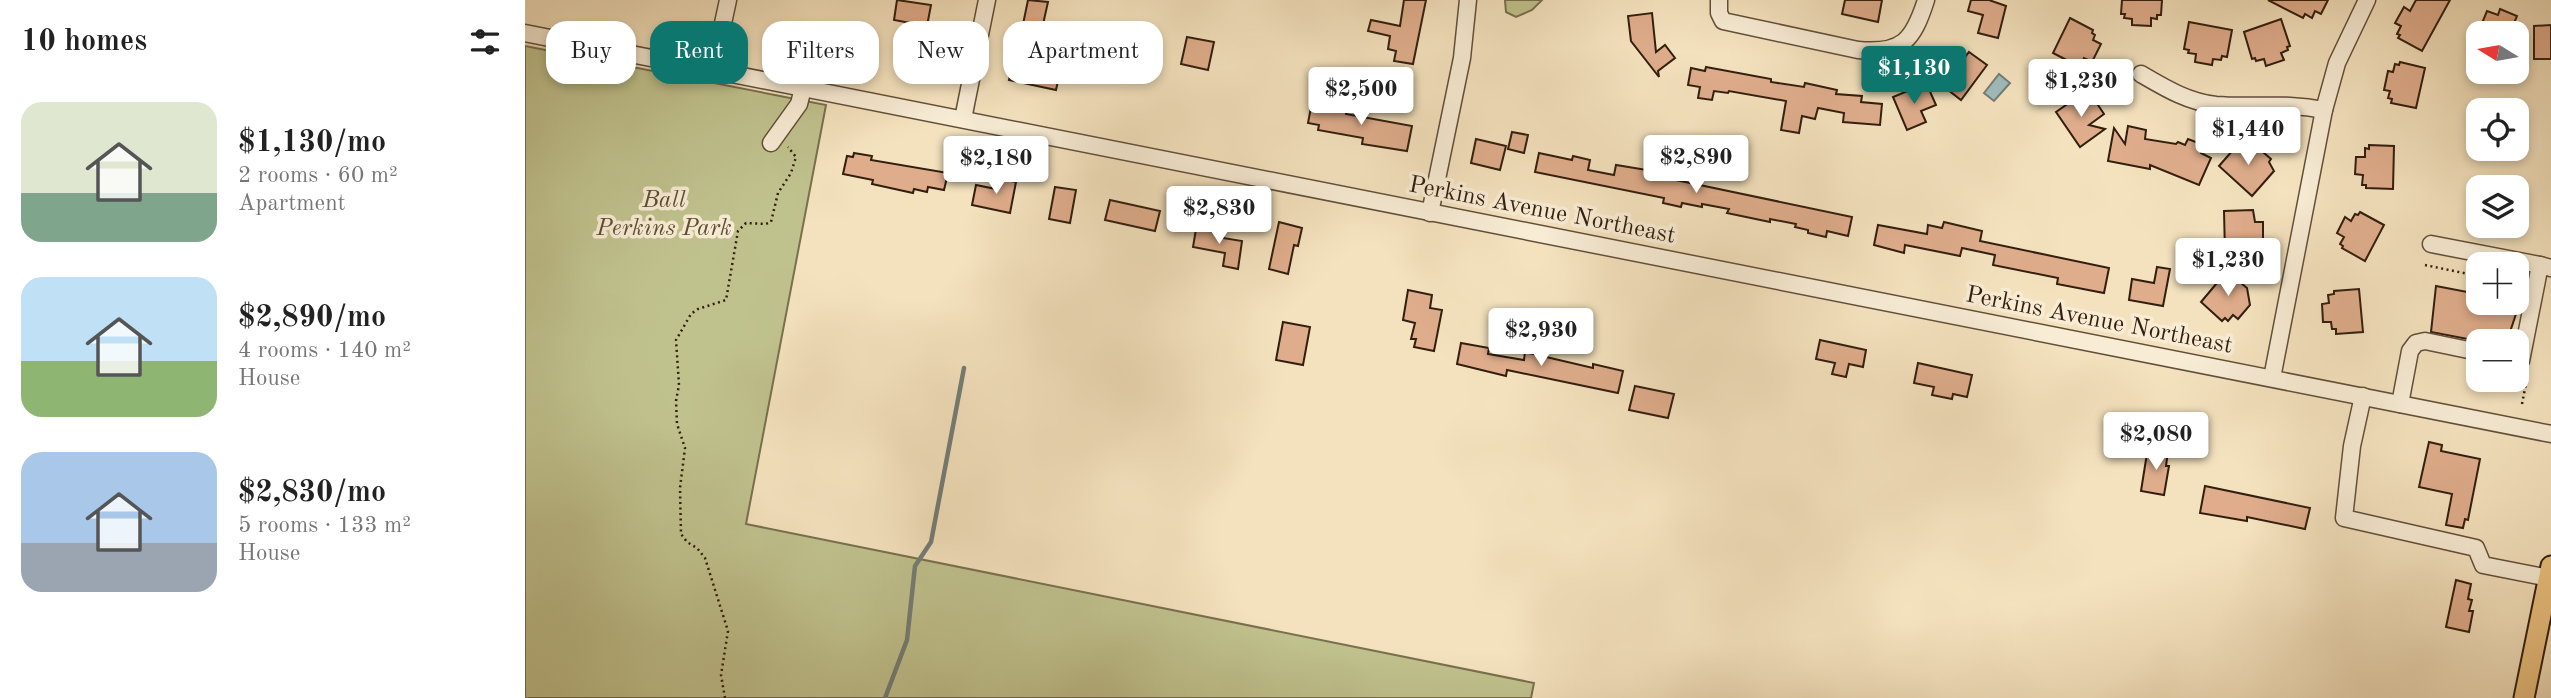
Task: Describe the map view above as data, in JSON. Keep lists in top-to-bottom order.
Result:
{
  "streets": {
    "street": ["Perkins Avenue Northeast"]
  },
  "parks": ["Ball Perkins Park"],
  "north": "left",
  "page": {
    "heading": "10 homes",
    "map_buttons": ["+", "−"],
    "chip": [
      "Buy",
      "Rent",
      "Filters",
      "New",
      "Apartment"
    ],
    "price": [
      "$1,130",
      "$1,230",
      "$2,500",
      "$1,440",
      "$2,890",
      "$2,180",
      "$2,830",
      "$1,230",
      "$2,930",
      "$2,080"
    ],
    "list": [
      {
        "name": "$1,130/mo",
        "note": "2 rooms · 60 m² · Apartment"
      },
      {
        "name": "$2,890/mo",
        "note": "4 rooms · 140 m² · House"
      },
      {
        "name": "$2,830/mo",
        "note": "5 rooms · 133 m² · House"
      }
    ]
  }
}
